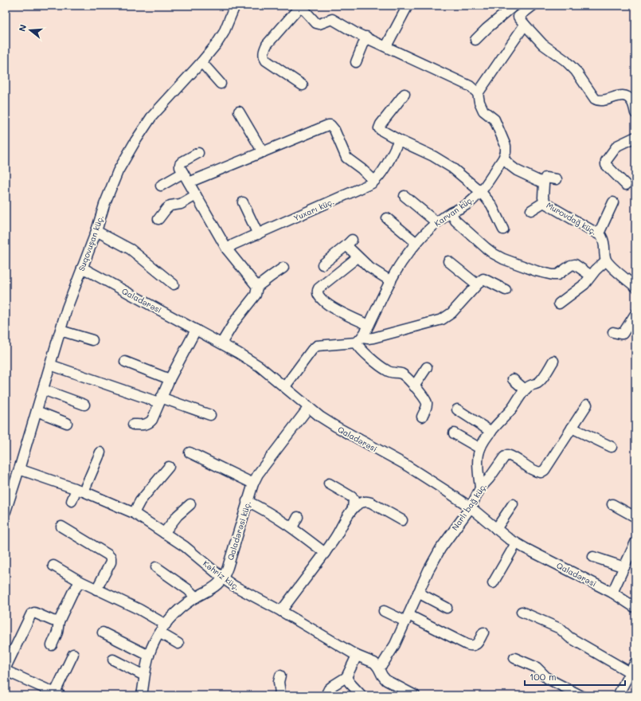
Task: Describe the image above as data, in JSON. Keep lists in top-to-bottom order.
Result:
{
  "streets": {
    "street": [
      "Yuxarı küç.",
      "Karvan küç.",
      "Murovdağ küç.",
      "Suqovuşan küç.",
      "Qaladərəsi",
      "Narlı bağ küç.",
      "Qaladərəsi küç.",
      "Kəhriz küç."
    ]
  },
  "crossings": [
    ["Suqovuşan küç.", "Qaladərəsi"],
    ["Suqovuşan küç.", "Kəhriz küç."],
    ["Qaladərəsi", "Narlı bağ küç."],
    ["Qaladərəsi", "Qaladərəsi küç."],
    ["Narlı bağ küç.", "Kəhriz küç."],
    ["Qaladərəsi küç.", "Kəhriz küç."]
  ],
  "scale_bar": "100 m",
  "north": "left"
}
